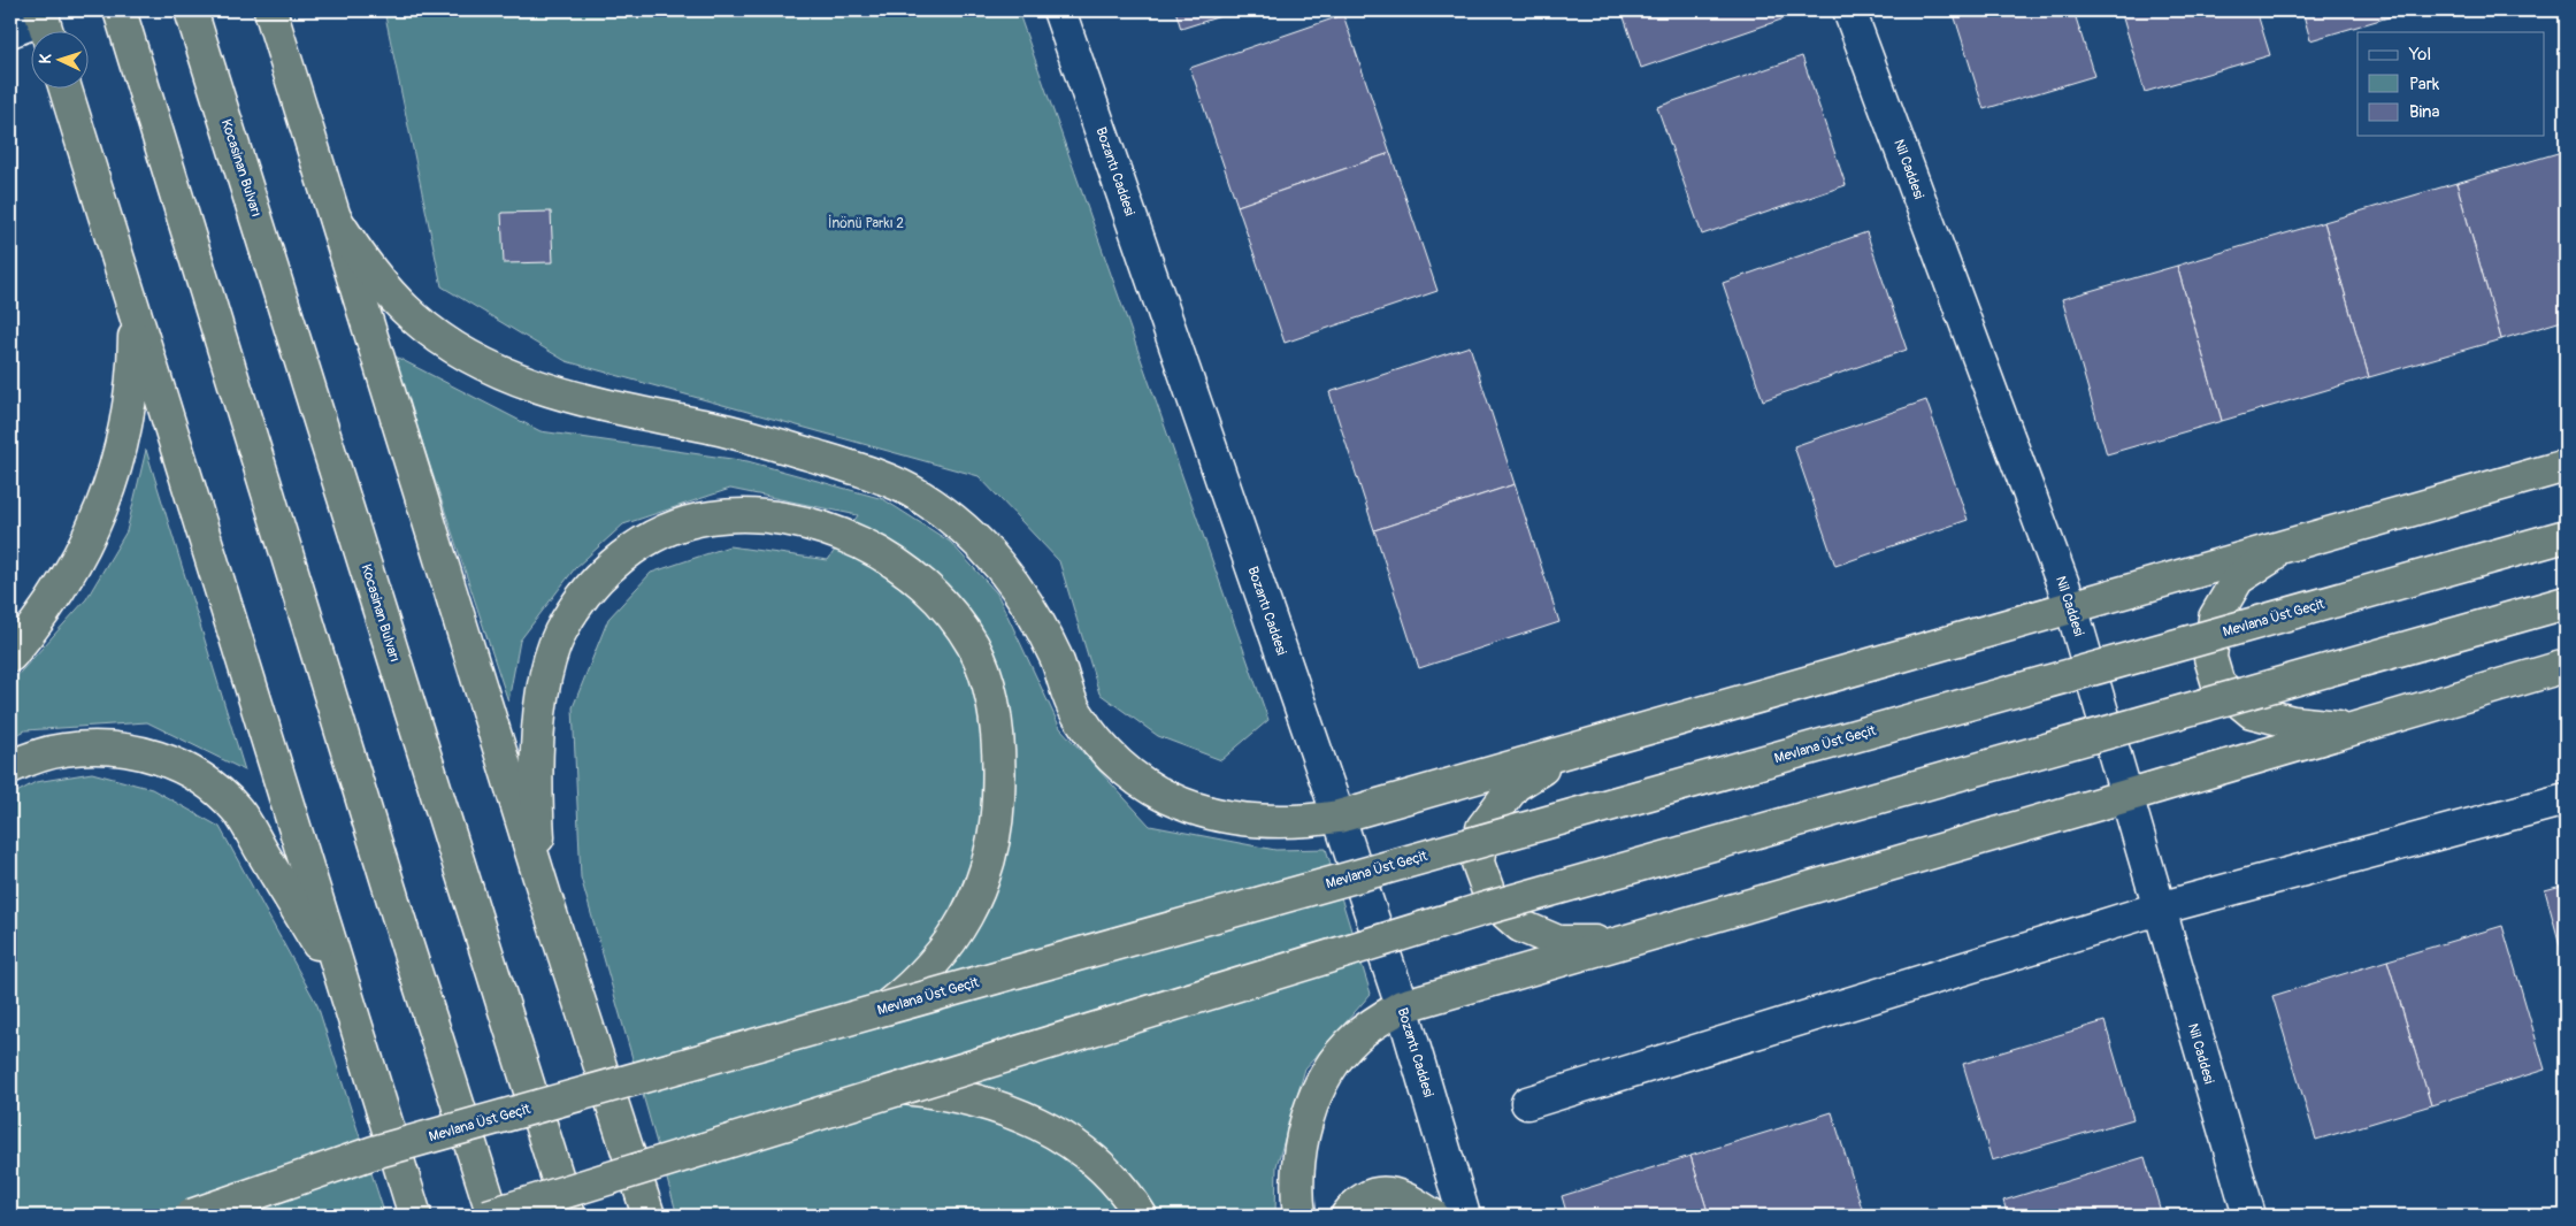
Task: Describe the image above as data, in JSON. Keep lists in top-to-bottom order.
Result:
{
  "streets": {
    "highway": ["Kocasinan Bulvarı", "Mevlana Üst Geçit"],
    "street": ["Nil Caddesi", "Bozantı Caddesi"]
  },
  "parks": ["İnönü Parkı 2"],
  "legend": ["Yol", "Park", "Bina"],
  "north": "left"
}
